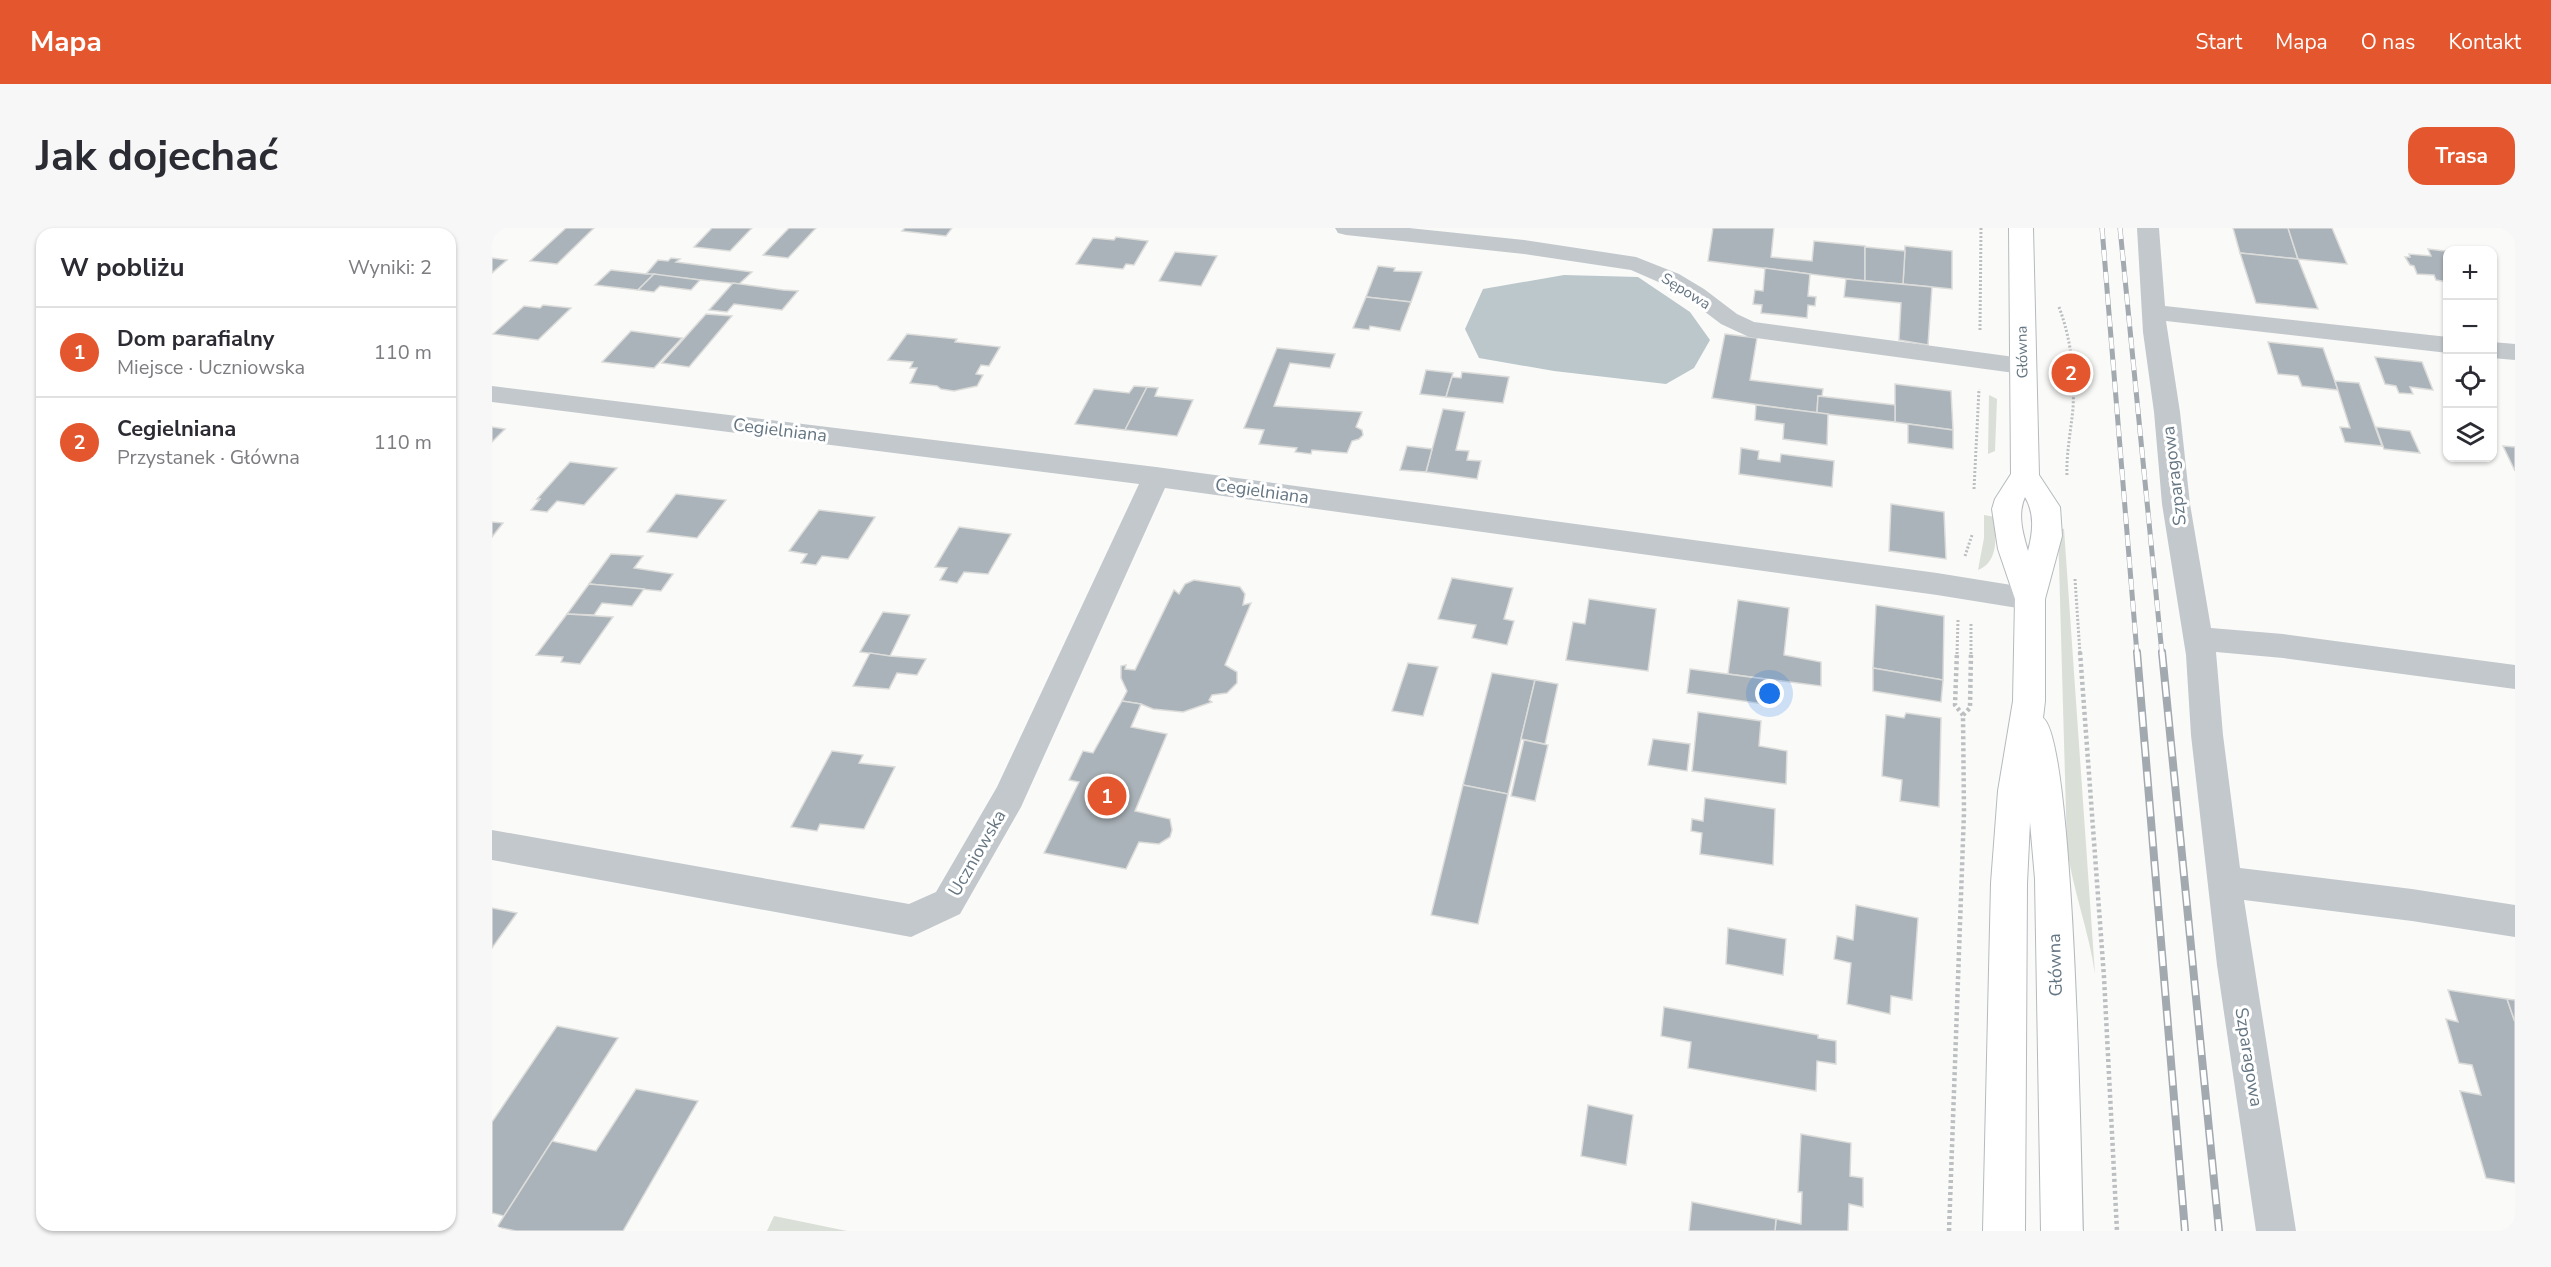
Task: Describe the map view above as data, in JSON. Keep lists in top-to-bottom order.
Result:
{
  "streets": {
    "main road": ["Główna"],
    "street": [
      "Sępowa",
      "Cegielniana",
      "Szparagowa",
      "Uczniowska"
    ]
  },
  "crossings": [
    ["Sępowa", "Główna"],
    ["Główna", "Cegielniana"],
    ["Cegielniana", "Uczniowska"]
  ],
  "page": {
    "header": "Mapa",
    "nav": [
      "Start",
      "Mapa",
      "O nas",
      "Kontakt"
    ],
    "buttons": "Trasa",
    "title": "Jak dojechać",
    "heading": ["W pobliżu", "Wyniki: 2"],
    "map_buttons": ["+", "−"],
    "list": [
      {
        "mark": "1",
        "name": "Dom parafialny",
        "note": "Miejsce · Uczniowska",
        "value": "110 m"
      },
      {
        "mark": "2",
        "name": "Cegielniana",
        "note": "Przystanek · Główna",
        "value": "110 m"
      }
    ],
    "pins": ["2", "1"]
  }
}
